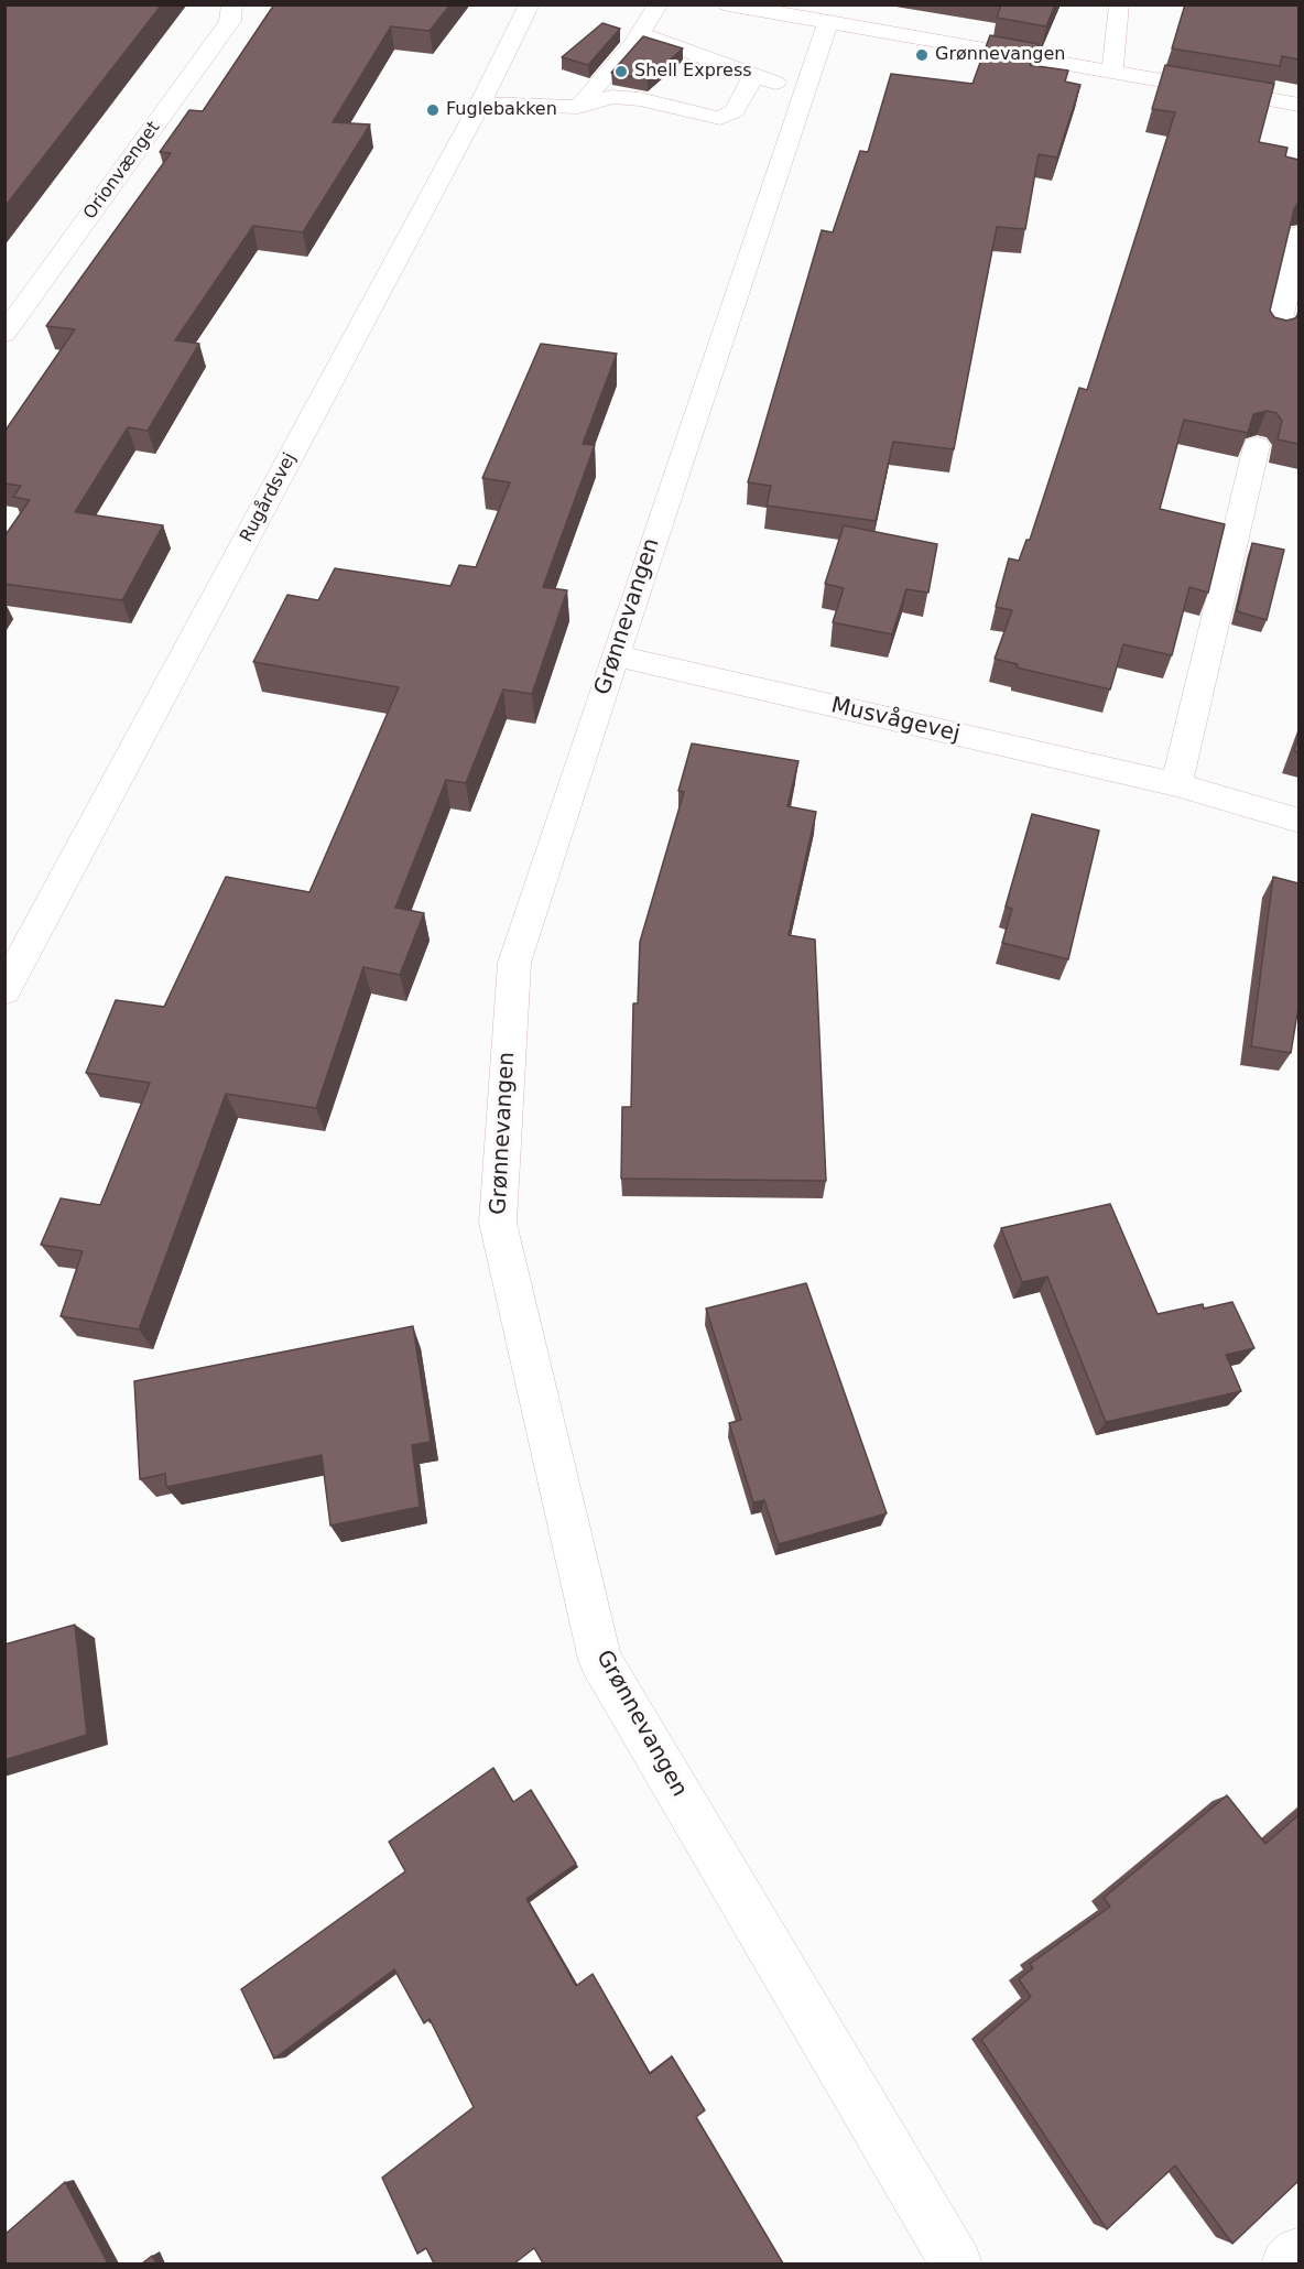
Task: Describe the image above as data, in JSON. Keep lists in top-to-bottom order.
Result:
{
  "streets": {
    "street": [
      "Orionvænget",
      "Rugårdsvej",
      "Grønnevangen",
      "Musvågevej"
    ]
  },
  "crossings": [
    ["Grønnevangen", "Musvågevej"]
  ],
  "places": ["Grønnevangen", "Shell Express", "Fuglebakken"]
}
